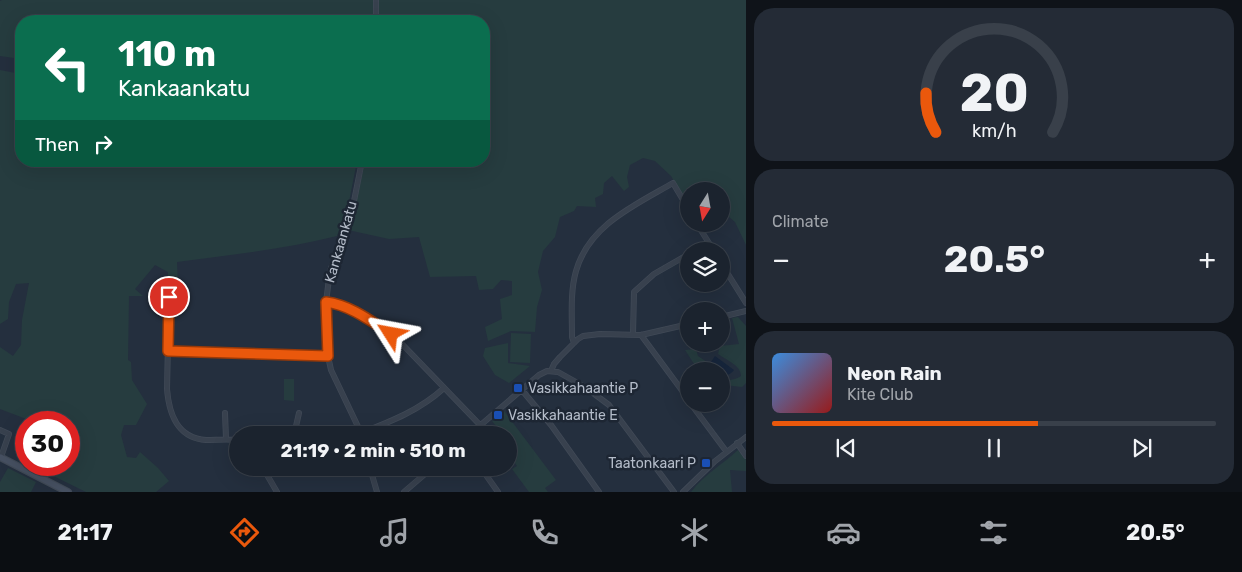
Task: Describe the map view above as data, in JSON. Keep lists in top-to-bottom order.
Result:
{
  "streets": {
    "street": ["Kankaankatu"]
  },
  "places": {
    "transit": ["Vasikkahaantie P", "Vasikkahaantie E", "Taatonkaari P"]
  },
  "north": "bottom",
  "page": {
    "turn": ["110 m", "Kankaankatu"],
    "then": "Then",
    "tile": "Climate",
    "map_buttons": ["+", "−"],
    "heat": ["−", "20.5°", "+"],
    "song": ["Neon Rain", "Kite Club"],
    "limit": "30",
    "trip": "21:19 · 2 min · 510 m",
    "tabs": ["21:17", "20.5°"],
    "gauge": ["20", "km/h"]
  }
}
